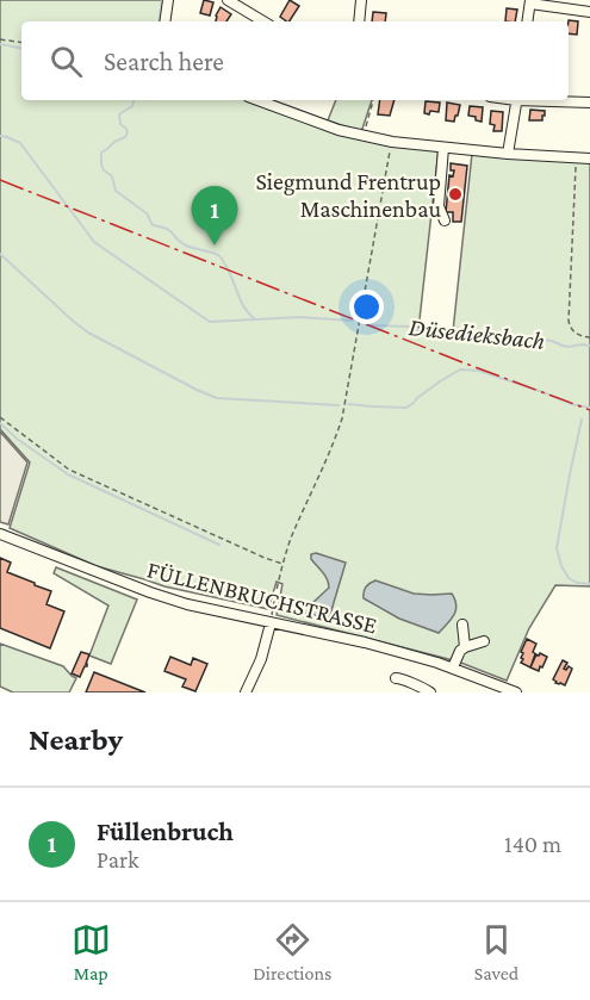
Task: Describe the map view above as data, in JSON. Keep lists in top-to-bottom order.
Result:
{
  "streets": {
    "street": ["FÜLLENBRUCHSTRASSE"]
  },
  "water": ["Düsedieksbach"],
  "places": ["Siegmund Frentrup Maschinenbau"],
  "page": {
    "search": "Search here",
    "pins": "1",
    "heading": "Nearby",
    "list": [
      {
        "mark": "1",
        "name": "Füllenbruch",
        "note": "Park",
        "value": "140 m"
      }
    ],
    "nav": ["Map", "Directions", "Saved"]
  }
}
